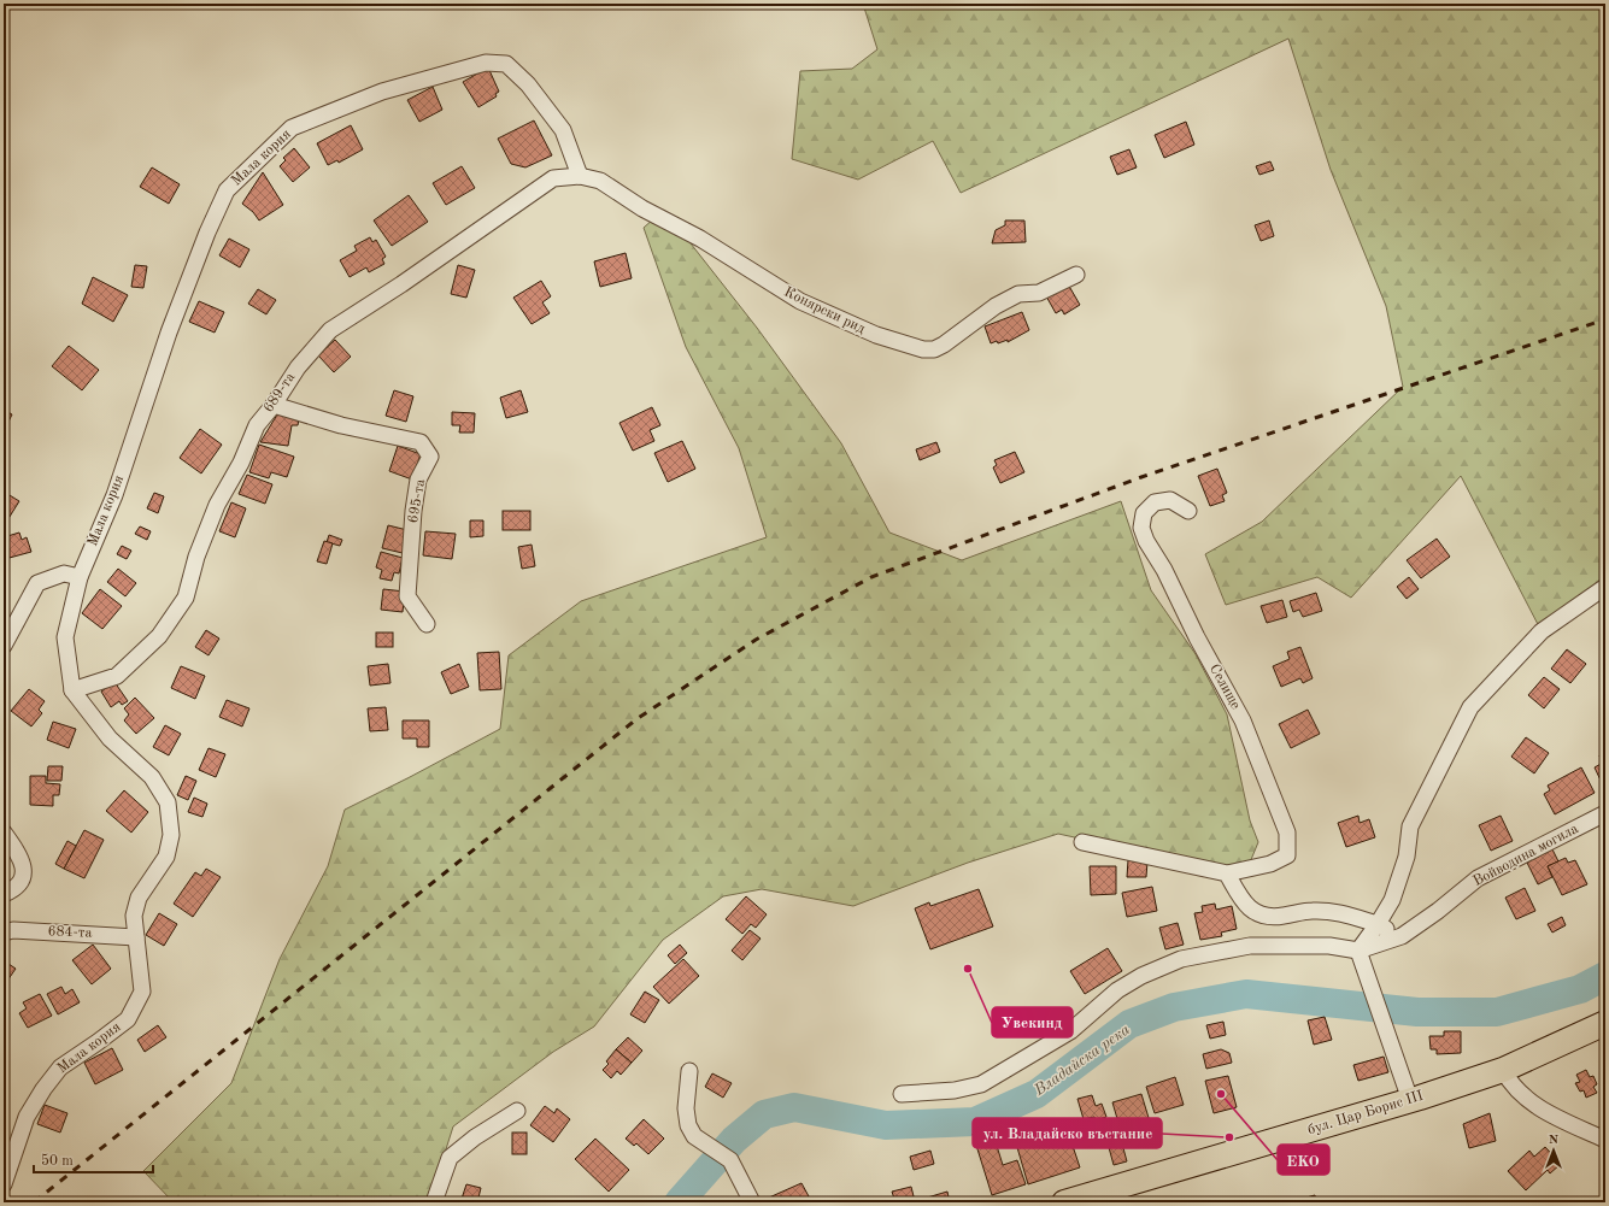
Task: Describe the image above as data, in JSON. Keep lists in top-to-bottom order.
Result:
{
  "streets": {
    "main road": ["бул. Цар Борис III"],
    "street": [
      "Мала кория",
      "Конярски рид",
      "689-та",
      "695-та",
      "Селище",
      "Войводина могила",
      "684-та"
    ]
  },
  "crossings": [
    ["Мала кория", "Конярски рид"],
    ["Мала кория", "689-та"],
    ["Мала кория", "684-та"],
    ["Конярски рид", "689-та"],
    ["689-та", "695-та"]
  ],
  "water": ["Владайска река"],
  "places": ["Увекинд", "EKO", "ул. Владайско въстание"],
  "scale_bar": "50 m",
  "north": "top"
}
